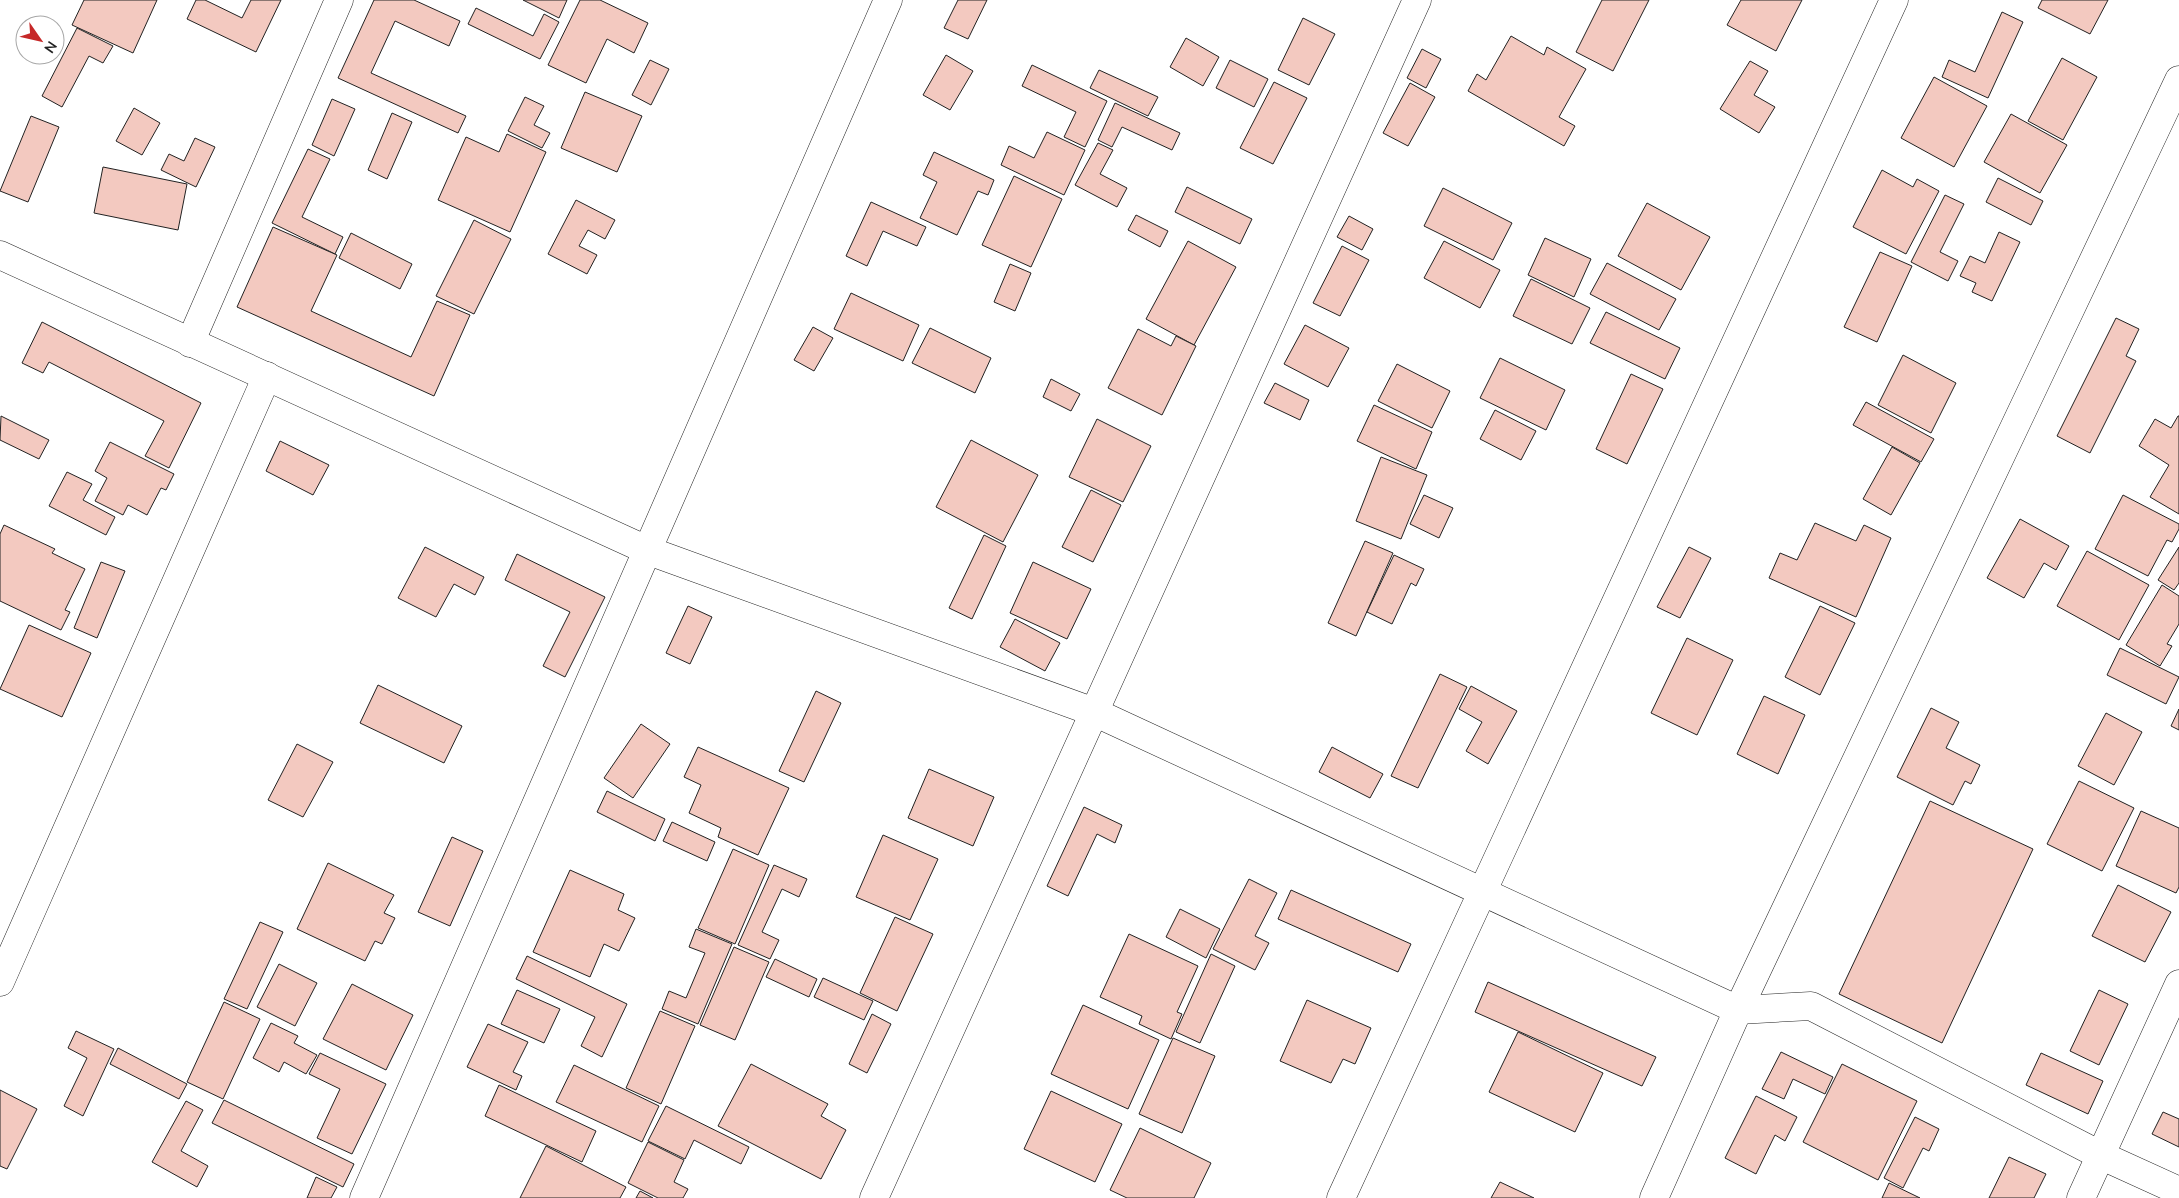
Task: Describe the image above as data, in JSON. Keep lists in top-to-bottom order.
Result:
{
  "north": "bottom right"
}
